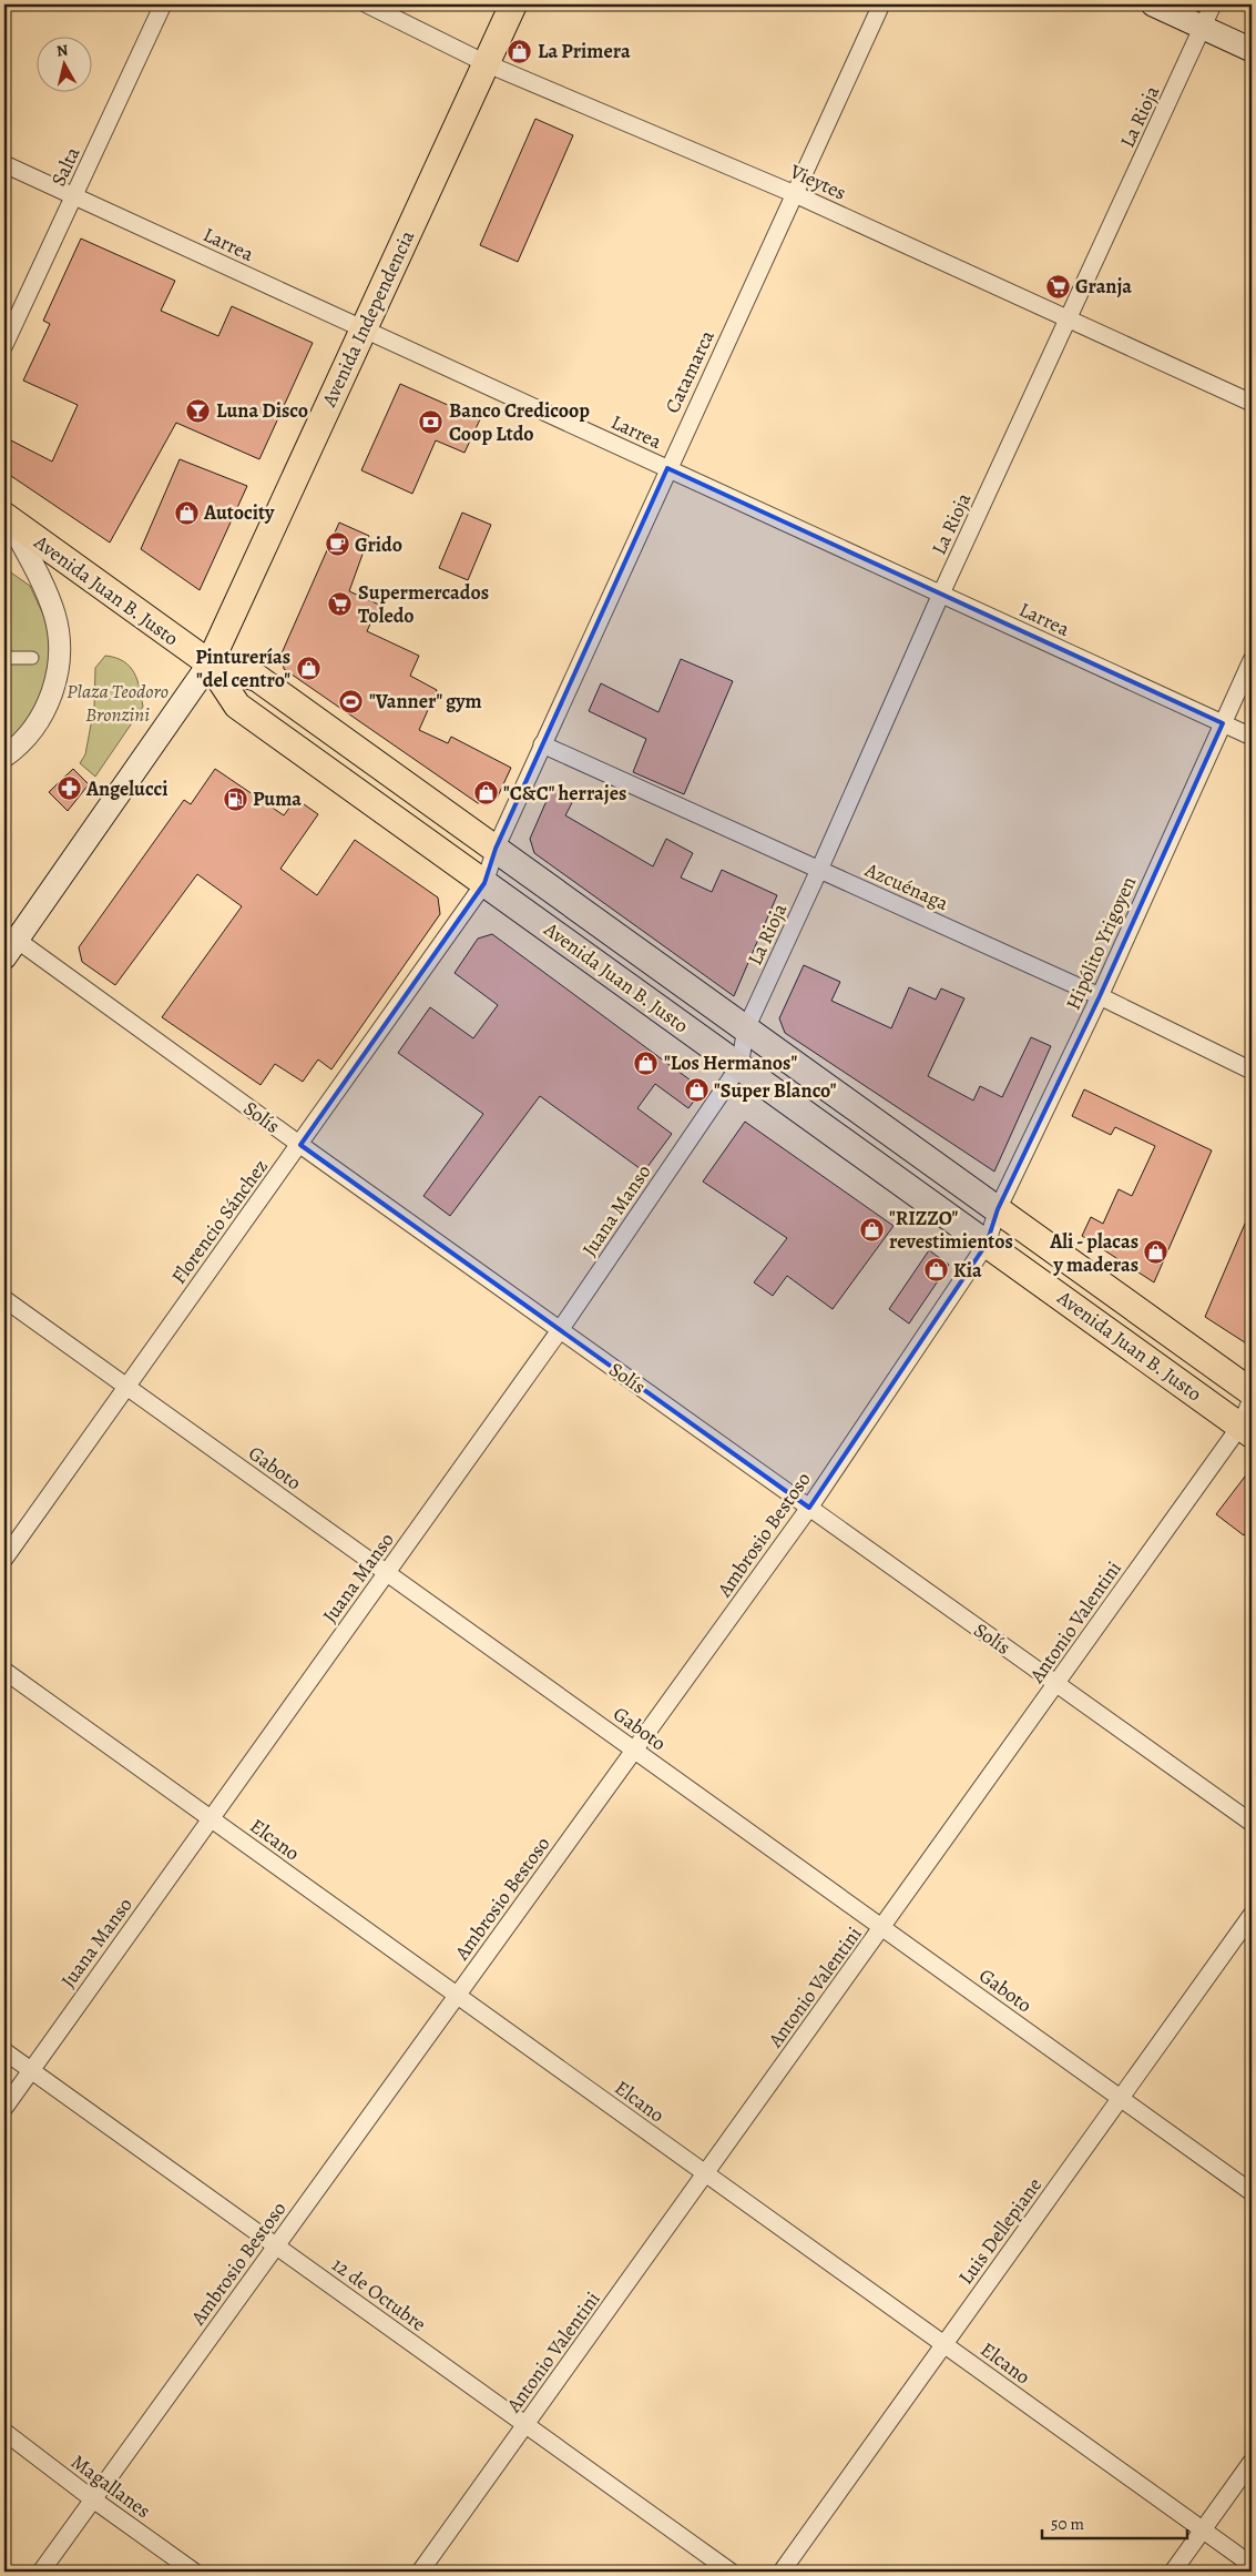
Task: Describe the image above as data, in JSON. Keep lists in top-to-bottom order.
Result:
{
  "streets": {
    "main road": ["Avenida Independencia", "Avenida Juan B. Justo"],
    "street": [
      "La Rioja",
      "Salta",
      "Vieytes",
      "Larrea",
      "Catamarca",
      "Azcuénaga",
      "Hipólito Yrigoyen",
      "Solís",
      "Juana Manso",
      "Florencio Sánchez",
      "Gaboto",
      "Ambrosio Bestoso",
      "Antonio Valentini",
      "Elcano",
      "Luis Dellepiane",
      "12 de Octubre",
      "Magallanes"
    ]
  },
  "crossings": [
    ["La Rioja", "Vieytes"],
    ["La Rioja", "Larrea"],
    ["La Rioja", "Avenida Juan B. Justo"],
    ["La Rioja", "Azcuénaga"],
    ["La Rioja", "Juana Manso"],
    ["Salta", "Larrea"],
    ["Vieytes", "Avenida Independencia"],
    ["Vieytes", "Catamarca"],
    ["Larrea", "Avenida Independencia"],
    ["Larrea", "Catamarca"],
    ["Larrea", "Hipólito Yrigoyen"],
    ["Avenida Independencia", "Avenida Juan B. Justo"],
    ["Catamarca", "Avenida Juan B. Justo"],
    ["Catamarca", "Azcuénaga"],
    ["Catamarca", "Florencio Sánchez"],
    ["Avenida Juan B. Justo", "Hipólito Yrigoyen"],
    ["Avenida Juan B. Justo", "Juana Manso"],
    ["Avenida Juan B. Justo", "Florencio Sánchez"],
    ["Avenida Juan B. Justo", "Ambrosio Bestoso"],
    ["Avenida Juan B. Justo", "Antonio Valentini"],
    ["Azcuénaga", "Hipólito Yrigoyen"],
    ["Hipólito Yrigoyen", "Ambrosio Bestoso"],
    ["Solís", "Juana Manso"],
    ["Solís", "Florencio Sánchez"],
    ["Solís", "Ambrosio Bestoso"],
    ["Solís", "Antonio Valentini"],
    ["Juana Manso", "Gaboto"],
    ["Juana Manso", "Elcano"],
    ["Juana Manso", "12 de Octubre"],
    ["Florencio Sánchez", "Gaboto"],
    ["Gaboto", "Ambrosio Bestoso"],
    ["Gaboto", "Antonio Valentini"],
    ["Gaboto", "Luis Dellepiane"],
    ["Ambrosio Bestoso", "Elcano"],
    ["Ambrosio Bestoso", "12 de Octubre"],
    ["Ambrosio Bestoso", "Magallanes"],
    ["Antonio Valentini", "Elcano"],
    ["Antonio Valentini", "12 de Octubre"],
    ["Elcano", "Luis Dellepiane"]
  ],
  "parks": ["Plaza Teodoro Bronzini"],
  "places": {
    "shop": [
      "La Primera",
      "Autocity",
      "Pinturerías \"del centro\"",
      "\"C&C\" herrajes",
      "\"Los Hermanos\"",
      "\"Super Blanco\"",
      "\"RIZZO\" revestimientos",
      "Ali - placas y maderas",
      "Kia"
    ],
    "supermarket": ["Granja", "Supermercados Toledo"],
    "bar": ["Luna Disco"],
    "bank": ["Banco Credicoop Coop Ltdo"],
    "cafe": ["Grido"],
    "sports": ["\"Vanner\" gym"],
    "pharmacy": ["Angelucci"],
    "fuel station": ["Puma"]
  },
  "scale_bar": "50 m",
  "north": "top"
}
